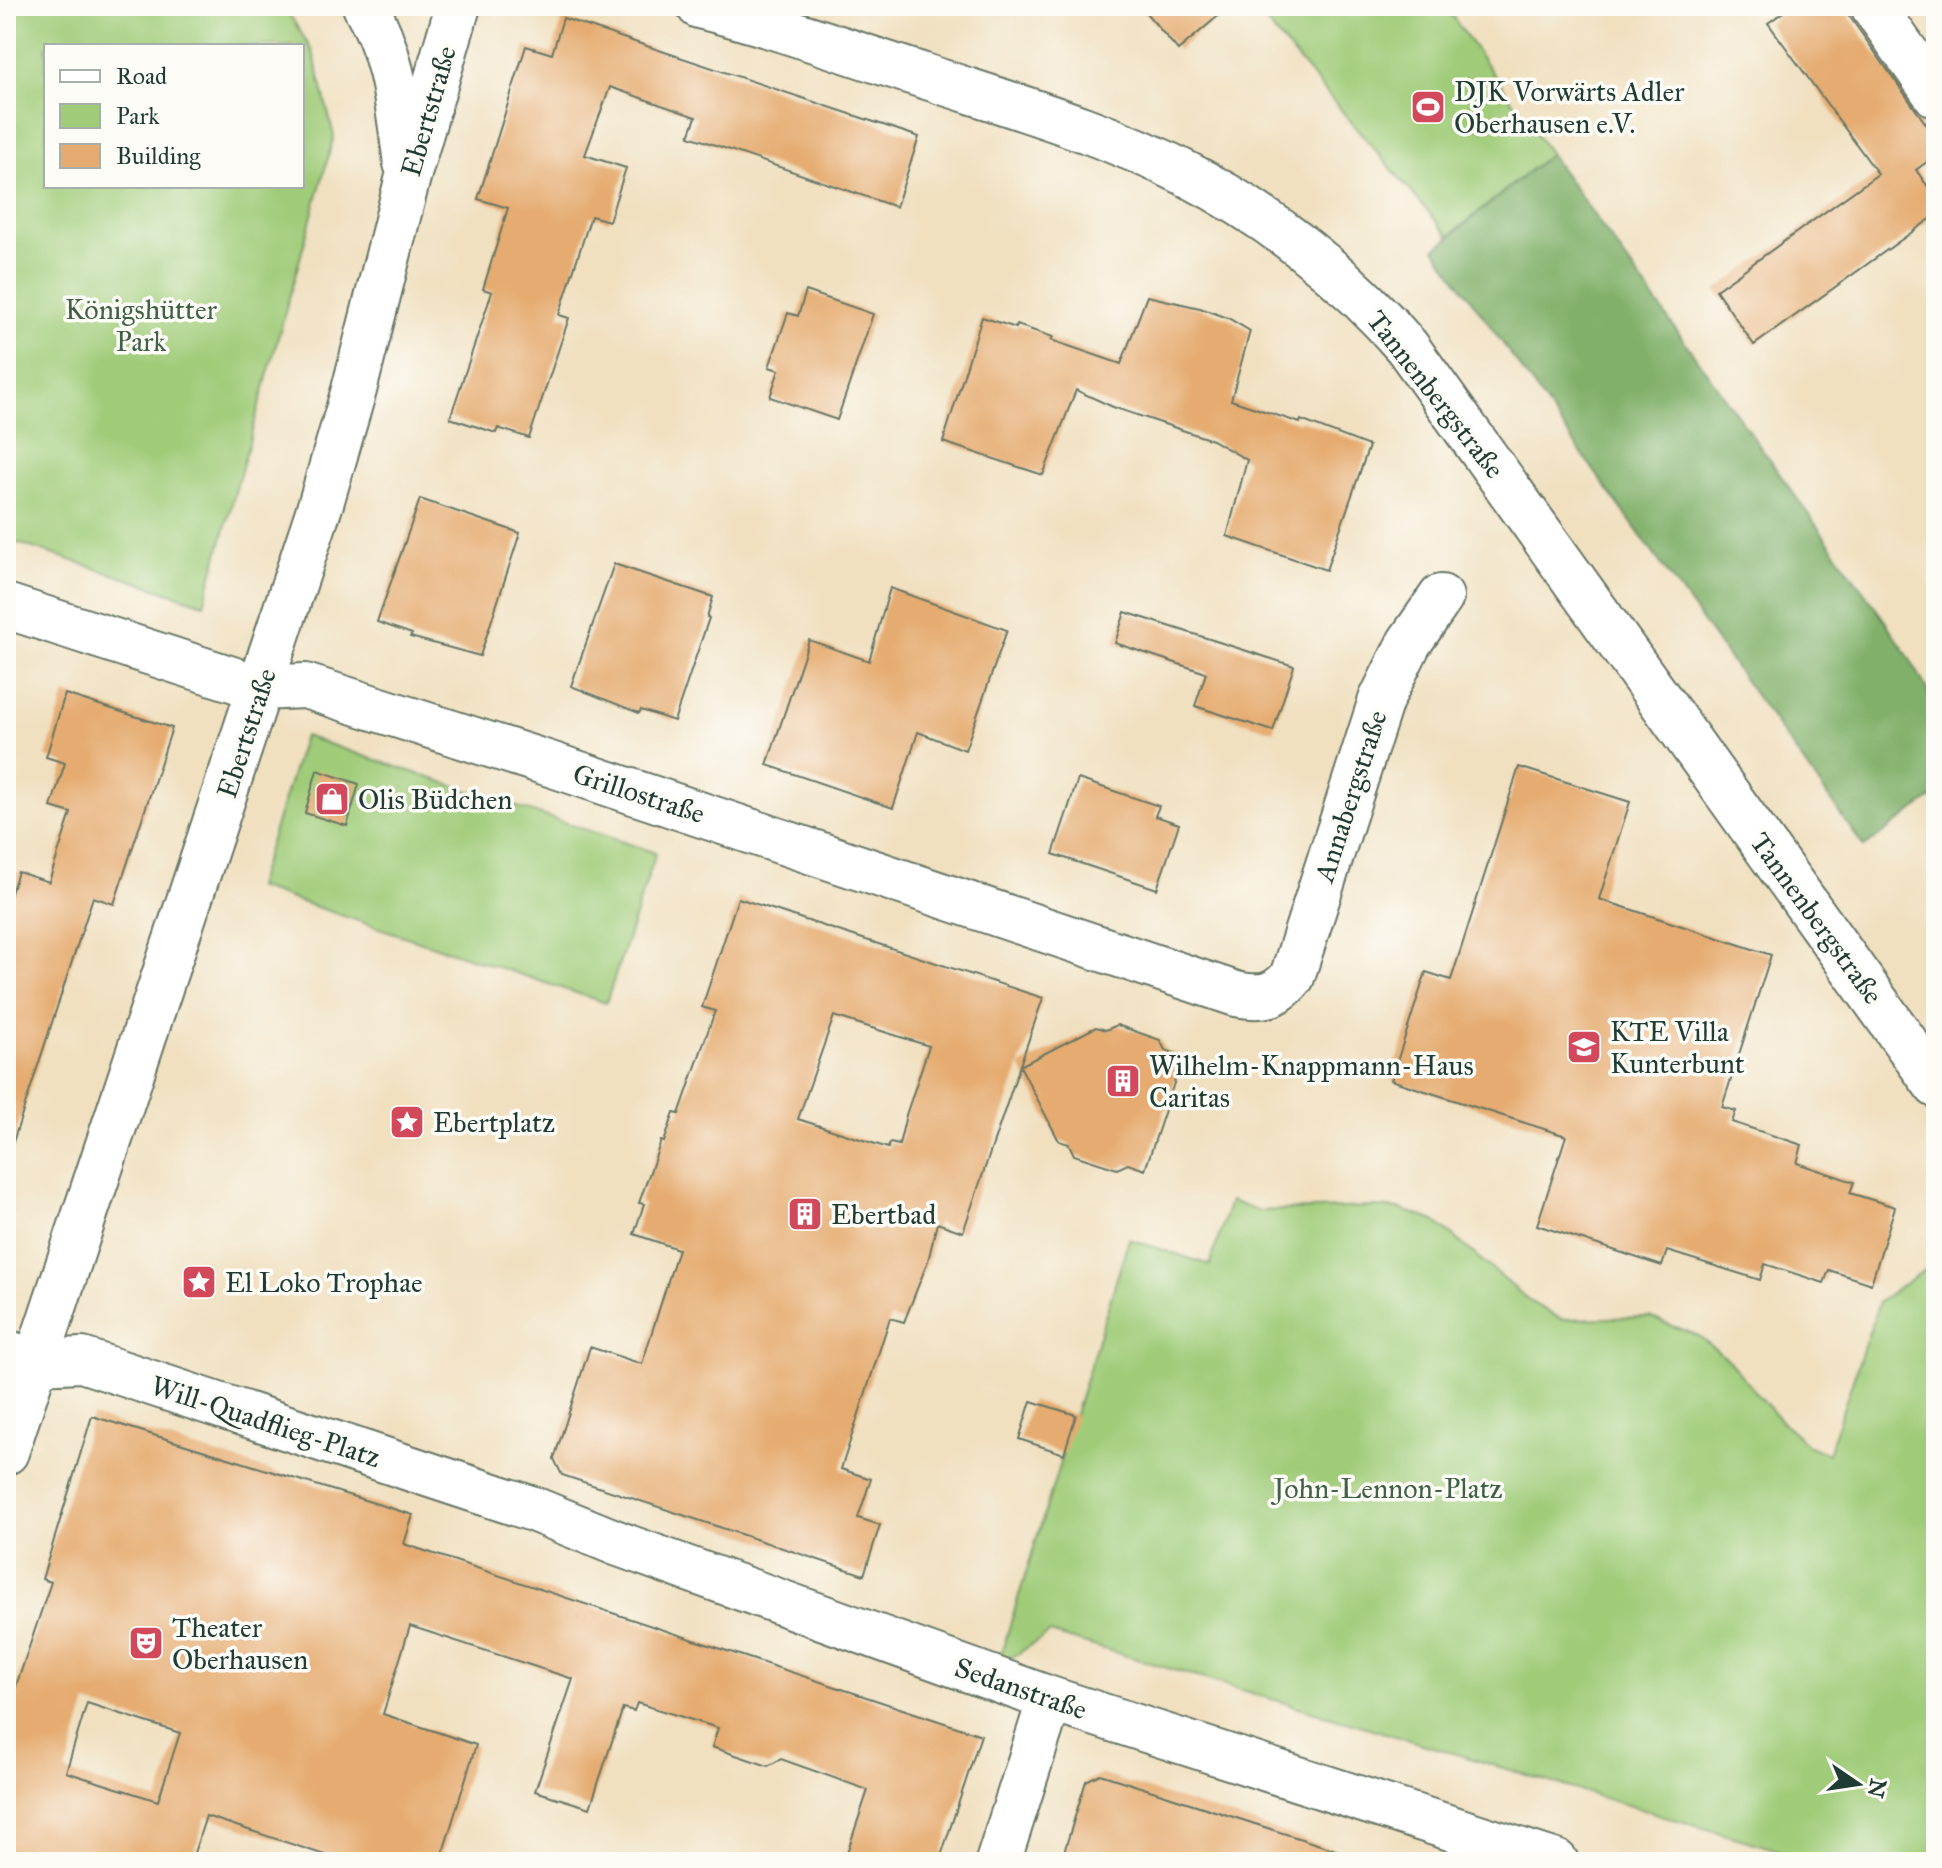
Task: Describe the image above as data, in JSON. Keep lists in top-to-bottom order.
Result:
{
  "streets": {
    "street": [
      "Ebertstraße",
      "Tannenbergstraße",
      "Grillostraße",
      "Annabergstraße",
      "Will-Quadflieg-Platz",
      "Sedanstraße"
    ]
  },
  "crossings": [
    ["Ebertstraße", "Grillostraße"],
    ["Ebertstraße", "Will-Quadflieg-Platz"],
    ["Grillostraße", "Annabergstraße"],
    ["Will-Quadflieg-Platz", "Sedanstraße"]
  ],
  "parks": ["Königshütter Park", "John-Lennon-Platz"],
  "places": {
    "sports": ["DJK Vorwärts Adler Oberhausen e.V."],
    "shop": ["Olis Büdchen"],
    "school or university": ["KTE Villa Kunterbunt"],
    "building": ["Wilhelm-Knappmann-Haus Caritas", "Ebertbad"],
    "place": ["Ebertplatz", "El Loko Trophae"],
    "theatre": ["Theater Oberhausen"]
  },
  "legend": ["Road", "Park", "Building"],
  "north": "right"
}
